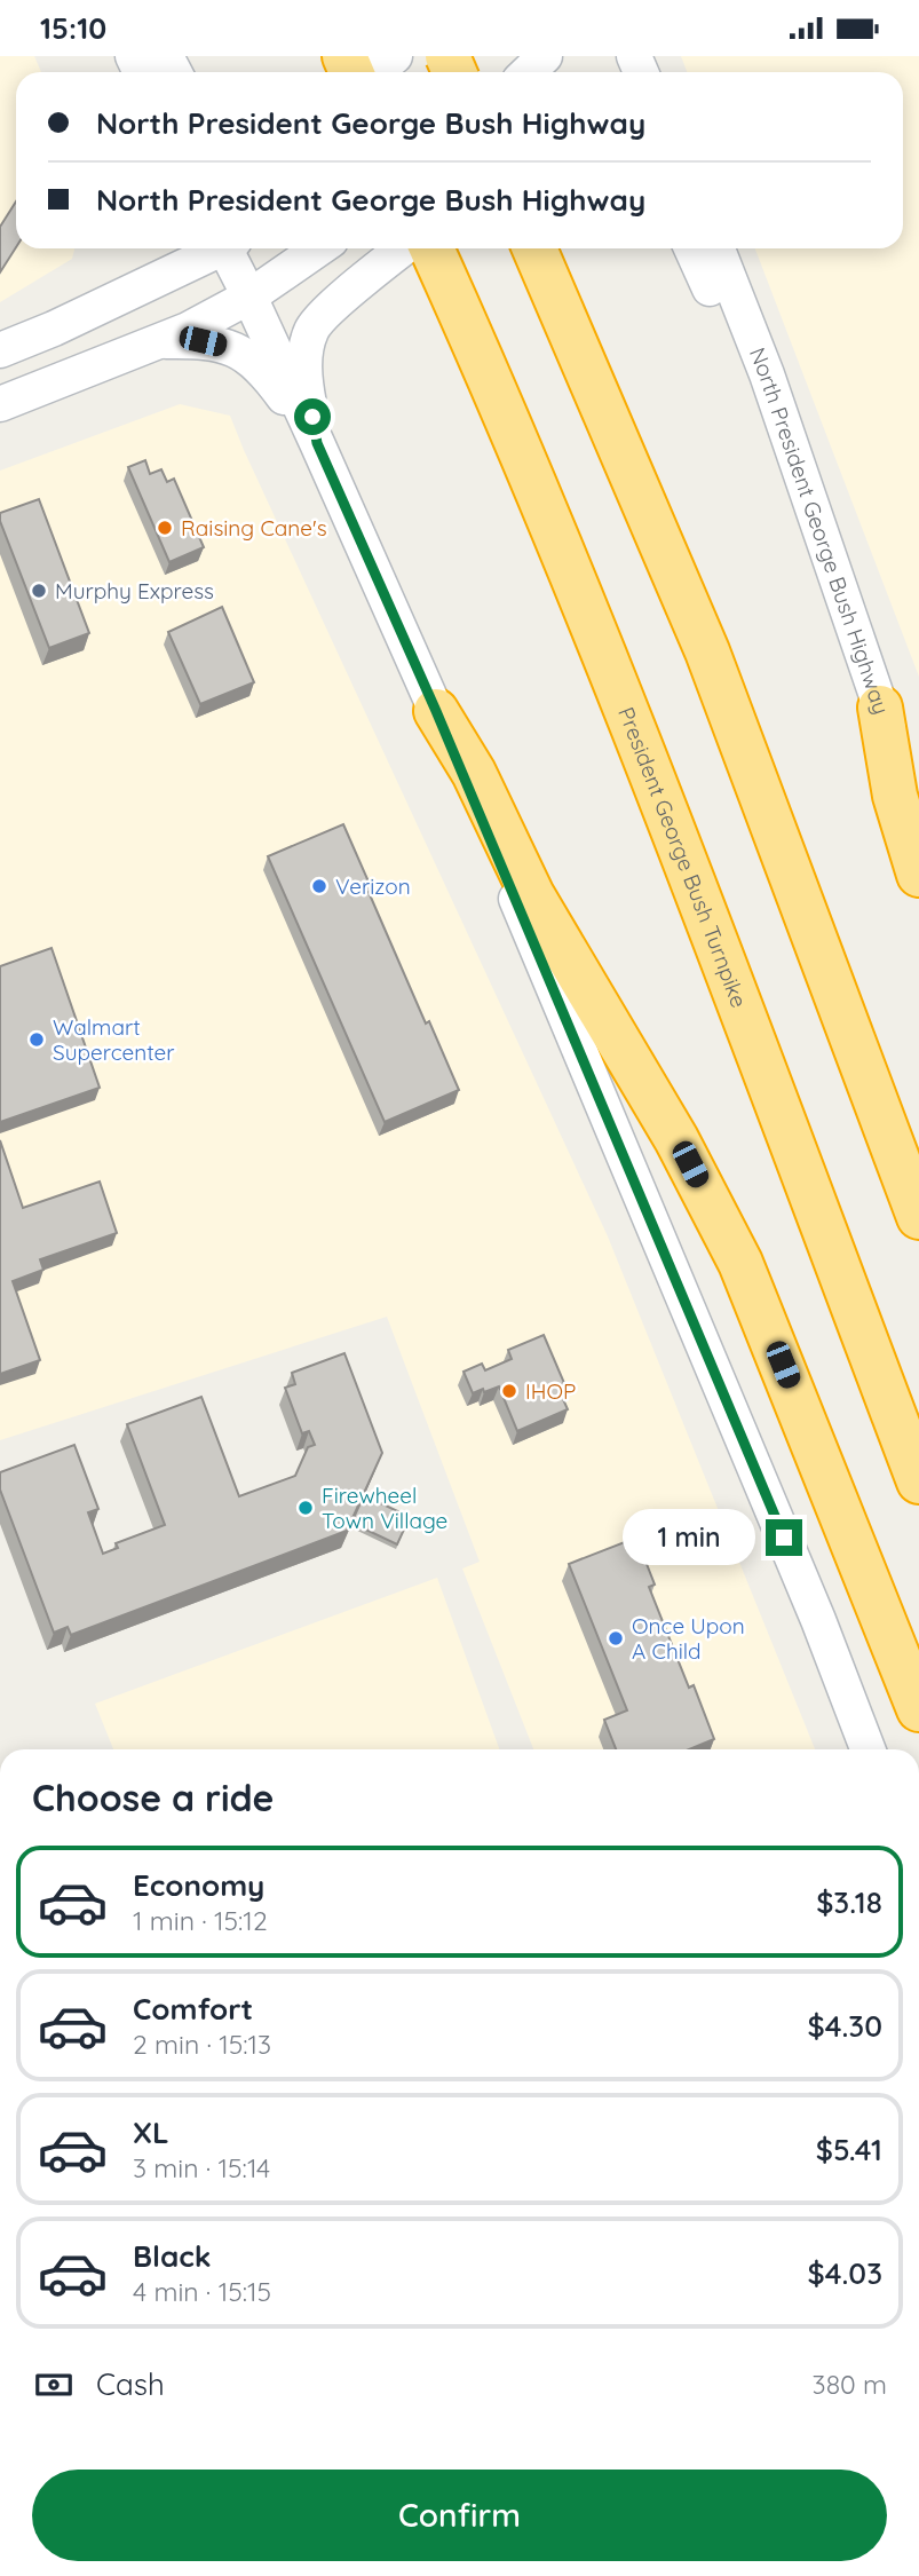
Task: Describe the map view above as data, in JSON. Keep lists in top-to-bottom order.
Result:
{
  "streets": {
    "highway": ["President George Bush Turnpike"],
    "main road": ["North President George Bush Highway"]
  },
  "places": [
    "Raising Cane's",
    "Murphy Express",
    "Verizon",
    "Walmart Supercenter",
    "IHOP",
    "Firewheel Town Village",
    "Once Upon A Child"
  ],
  "page": {
    "status": "15:10",
    "banner": ["North President George Bush Highway", "North President George Bush Highway"],
    "bubble": "1 min",
    "heading": "Choose a ride",
    "list": [
      {
        "name": "Economy",
        "note": "1 min · 15:12",
        "value": "$3.18"
      },
      {
        "name": "Comfort",
        "note": "2 min · 15:13",
        "value": "$4.30"
      },
      {
        "name": "XL",
        "note": "3 min · 15:14",
        "value": "$5.41"
      },
      {
        "name": "Black",
        "note": "4 min · 15:15",
        "value": "$4.03"
      }
    ],
    "pay": ["Cash", "380 m"],
    "buttons": "Confirm"
  }
}
